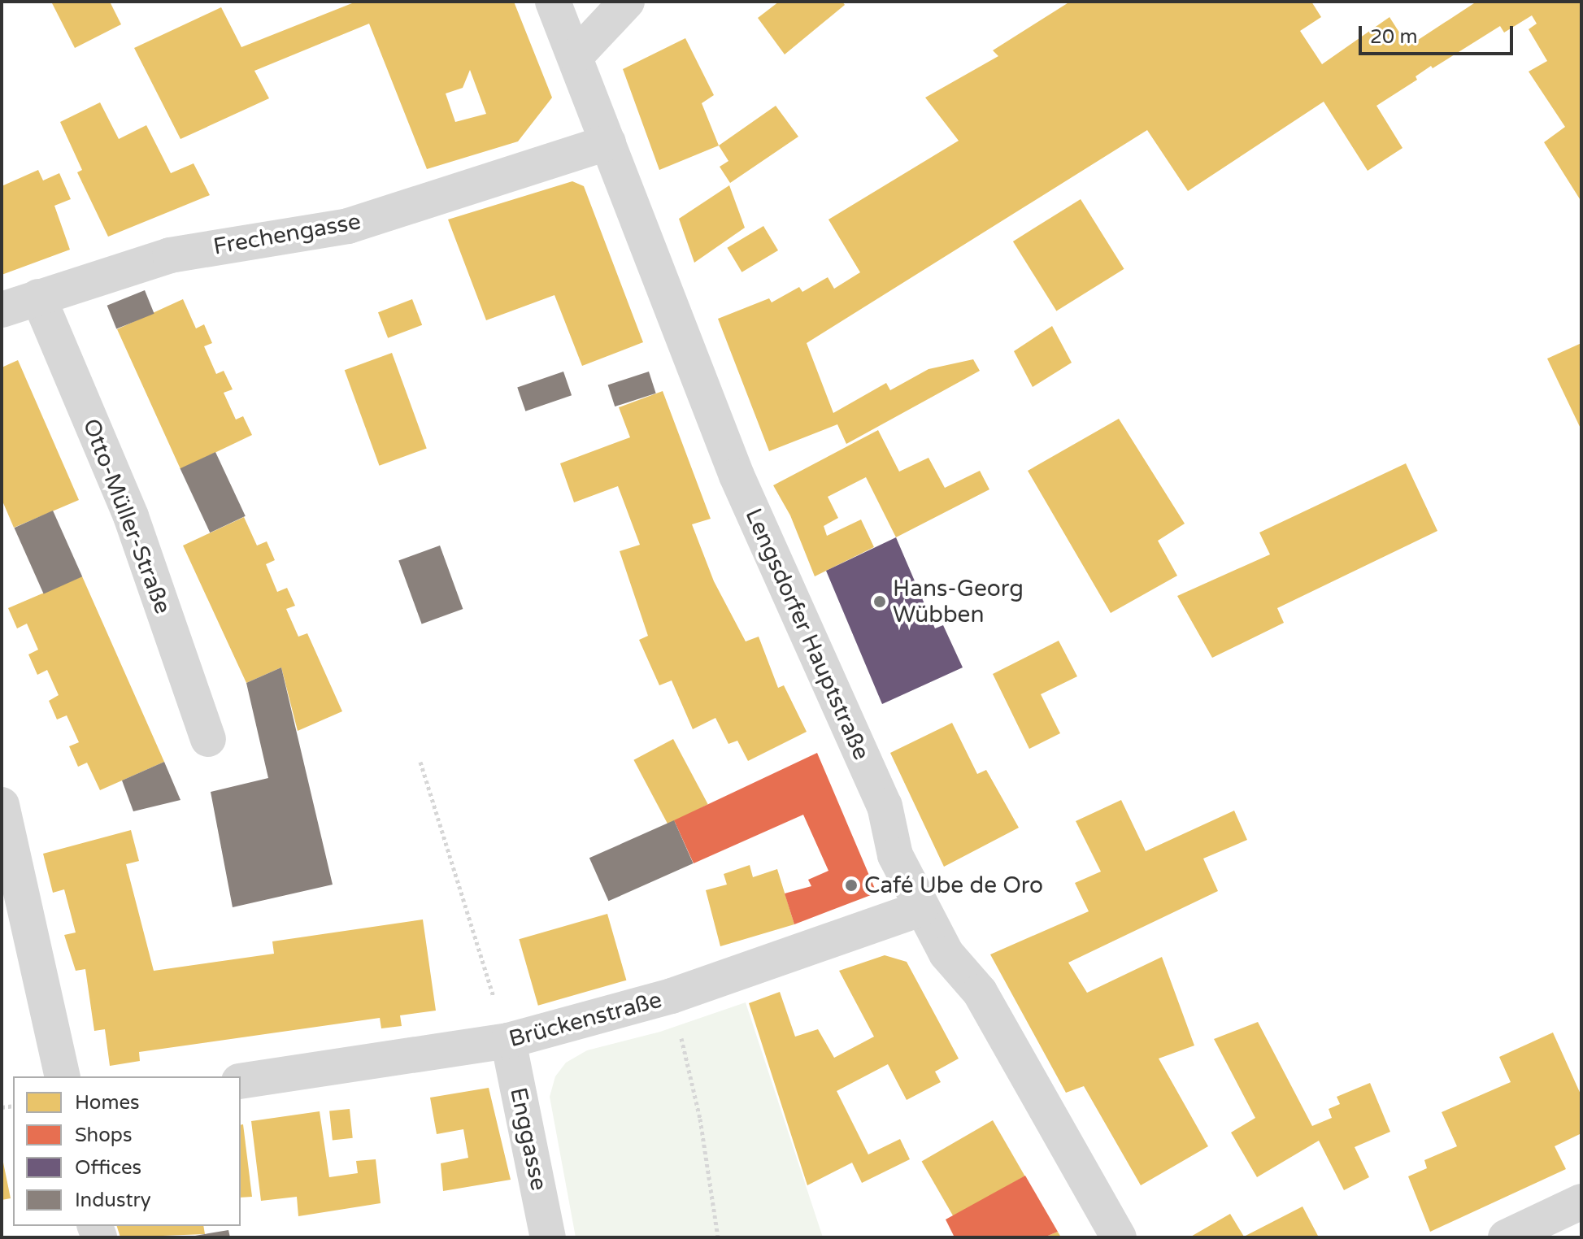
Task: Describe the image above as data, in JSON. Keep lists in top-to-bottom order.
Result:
{
  "streets": {
    "street": [
      "Frechengasse",
      "Otto-Müller-Straße",
      "Lengsdorfer Hauptstraße",
      "Brückenstraße",
      "Enggasse"
    ]
  },
  "crossings": [
    ["Frechengasse", "Otto-Müller-Straße"],
    ["Frechengasse", "Lengsdorfer Hauptstraße"],
    ["Lengsdorfer Hauptstraße", "Brückenstraße"],
    ["Brückenstraße", "Enggasse"]
  ],
  "places": ["Hans-Georg Wübben", "Café Ube de Oro"],
  "legend": [
    "Homes",
    "Shops",
    "Offices",
    "Industry"
  ],
  "scale_bar": "20 m"
}
